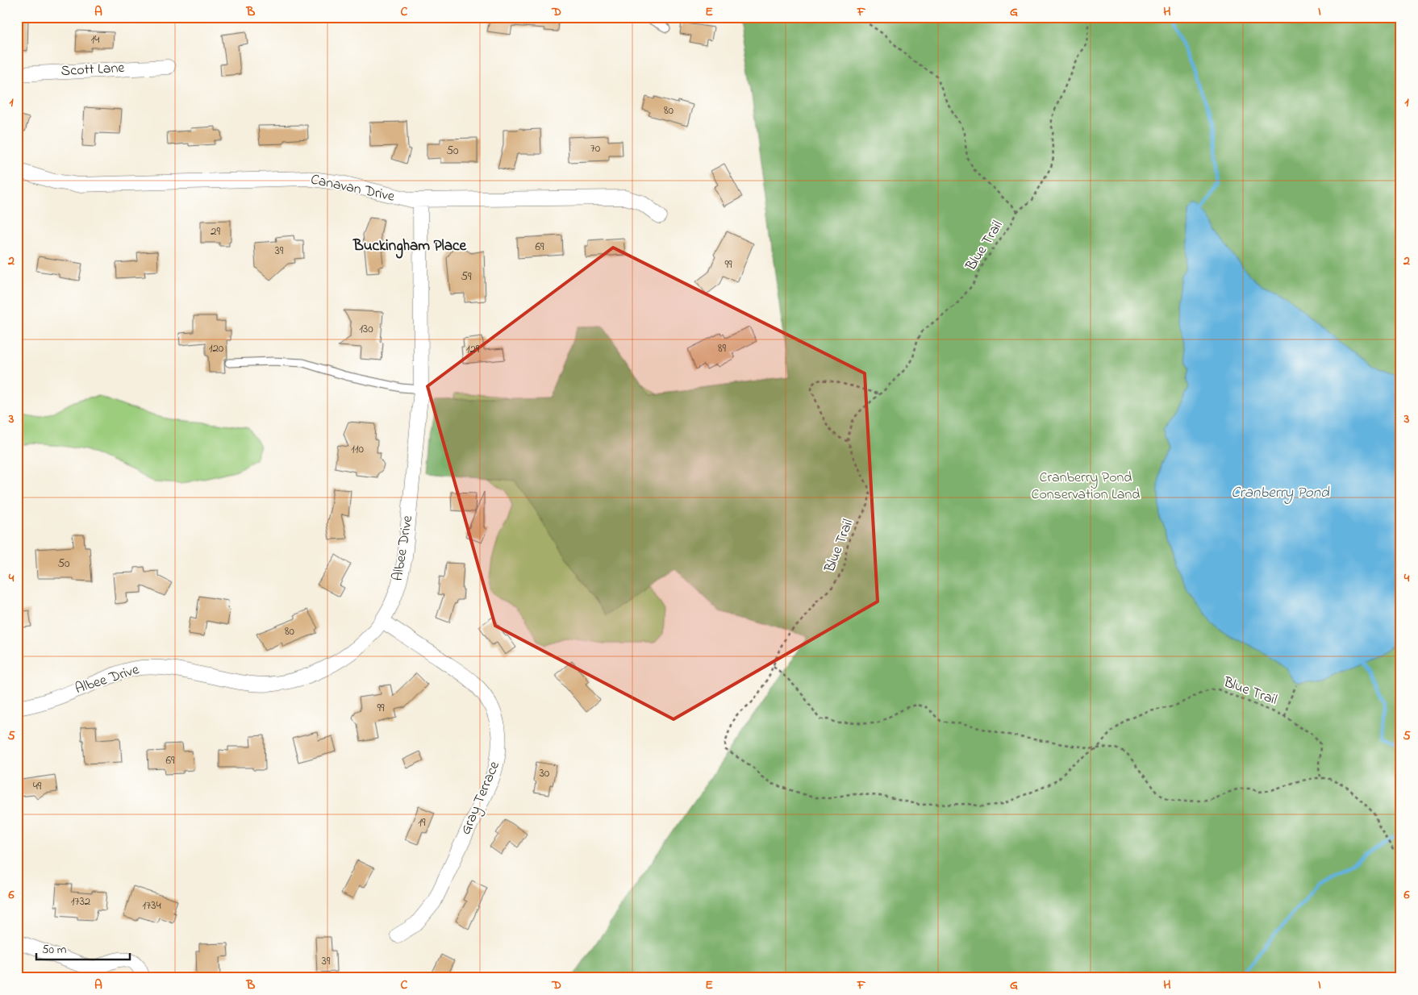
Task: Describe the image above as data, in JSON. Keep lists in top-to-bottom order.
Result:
{
  "streets": {
    "street": [
      "Scott Lane",
      "Canavan Drive",
      "Albee Drive",
      "Gray Terrace"
    ],
    "path": ["Blue Trail"]
  },
  "crossings": [
    ["Canavan Drive", "Albee Drive"],
    ["Albee Drive", "Gray Terrace"]
  ],
  "districts": ["Buckingham Place"],
  "water": ["Cranberry Pond"],
  "parks": ["Cranberry Pond Conservation Land"],
  "house_numbers": [
    "14",
    "80",
    "70",
    "50",
    "29",
    "69",
    "39",
    "99",
    "59",
    "130",
    "120",
    "89",
    "129",
    "110",
    "50",
    "80",
    "99",
    "69",
    "30",
    "49",
    "19",
    "1732",
    "1734",
    "39"
  ],
  "scale_bar": "50 m",
  "grid": {
    "columns": [
      "A",
      "B",
      "C",
      "D",
      "E",
      "F",
      "G",
      "H",
      "I"
    ],
    "rows": [
      "1",
      "2",
      "3",
      "4",
      "5",
      "6"
    ]
  }
}
